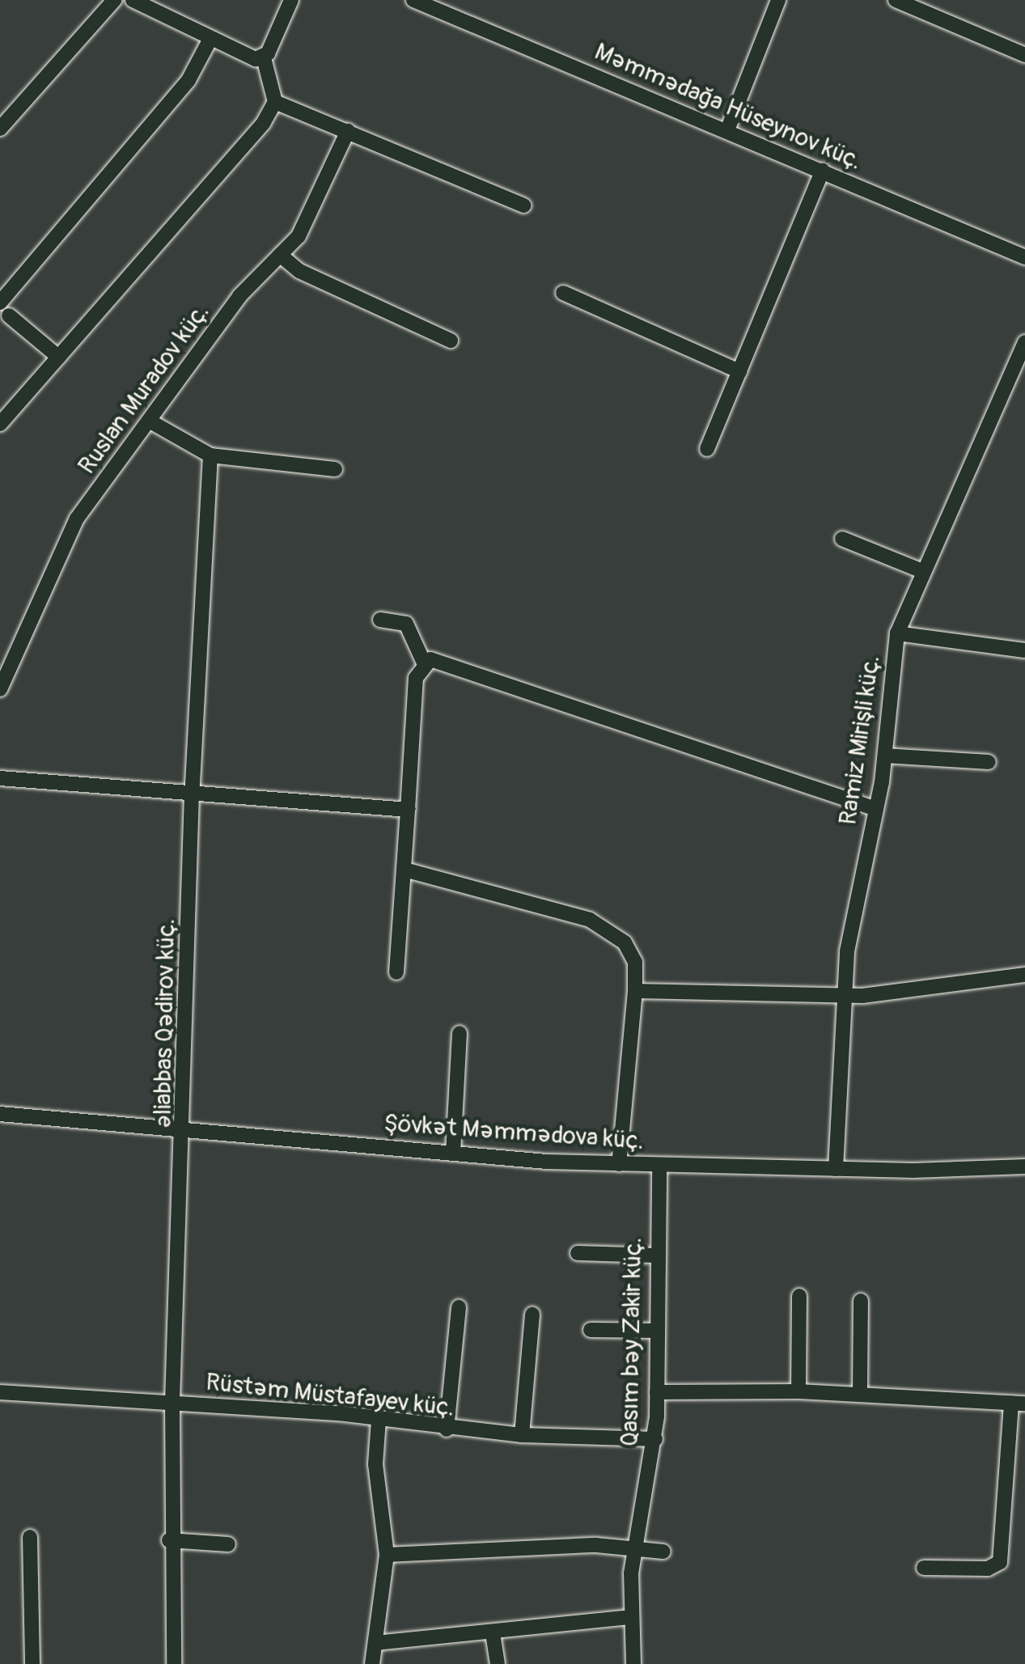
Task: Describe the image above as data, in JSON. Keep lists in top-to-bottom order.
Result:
{
  "streets": {
    "street": [
      "Məmmədağa Hüseynov küç.",
      "Ruslan Muradov küç.",
      "Ramiz Mirişli küç.",
      "Əliabbas Qədirov küç.",
      "Şövkət Məmmədova küç.",
      "Qasım bəy Zakir küç.",
      "Rüstəm Müstafayev küç."
    ]
  },
  "crossings": [
    ["Ramiz Mirişli küç.", "Şövkət Məmmədova küç."],
    ["Əliabbas Qədirov küç.", "Şövkət Məmmədova küç."],
    ["Əliabbas Qədirov küç.", "Rüstəm Müstafayev küç."],
    ["Şövkət Məmmədova küç.", "Qasım bəy Zakir küç."],
    ["Qasım bəy Zakir küç.", "Rüstəm Müstafayev küç."]
  ]
}
